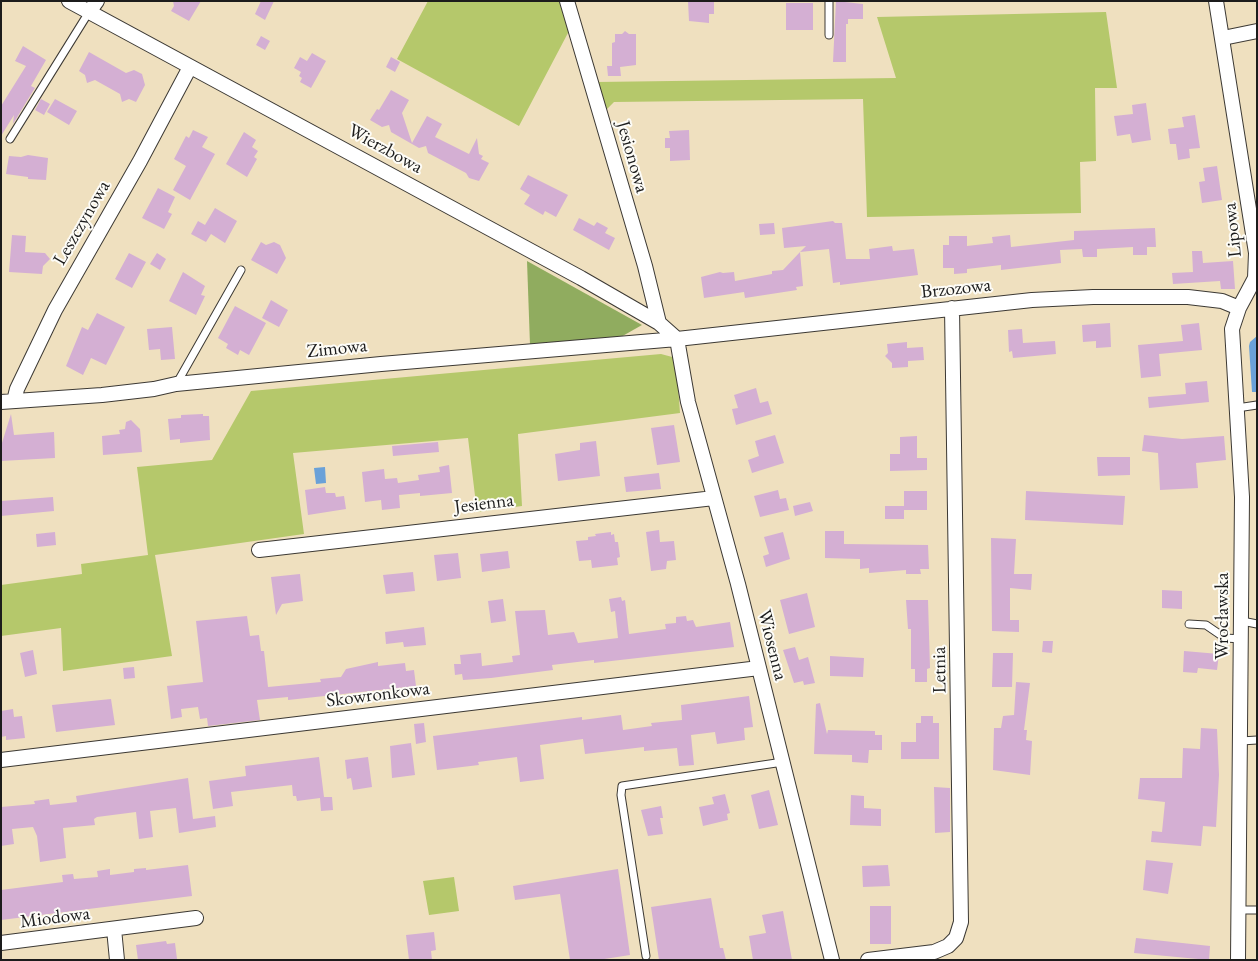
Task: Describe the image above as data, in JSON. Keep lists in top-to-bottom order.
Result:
{
  "streets": {
    "street": [
      "Wierzbowa",
      "Jesionowa",
      "Leszczynowa",
      "Lipowa",
      "Brzozowa",
      "Zimowa",
      "Jesienna",
      "Wrocławska",
      "Wiosenna",
      "Letnia",
      "Skowronkowa",
      "Miodowa"
    ]
  },
  "crossings": [
    ["Wierzbowa", "Jesionowa"],
    ["Wierzbowa", "Leszczynowa"],
    ["Wierzbowa", "Brzozowa"],
    ["Wierzbowa", "Zimowa"],
    ["Wierzbowa", "Wiosenna"],
    ["Leszczynowa", "Zimowa"],
    ["Lipowa", "Wrocławska"],
    ["Brzozowa", "Zimowa"],
    ["Brzozowa", "Wrocławska"],
    ["Brzozowa", "Wiosenna"],
    ["Brzozowa", "Letnia"],
    ["Zimowa", "Wiosenna"],
    ["Jesienna", "Wiosenna"],
    ["Wiosenna", "Skowronkowa"]
  ]
}
